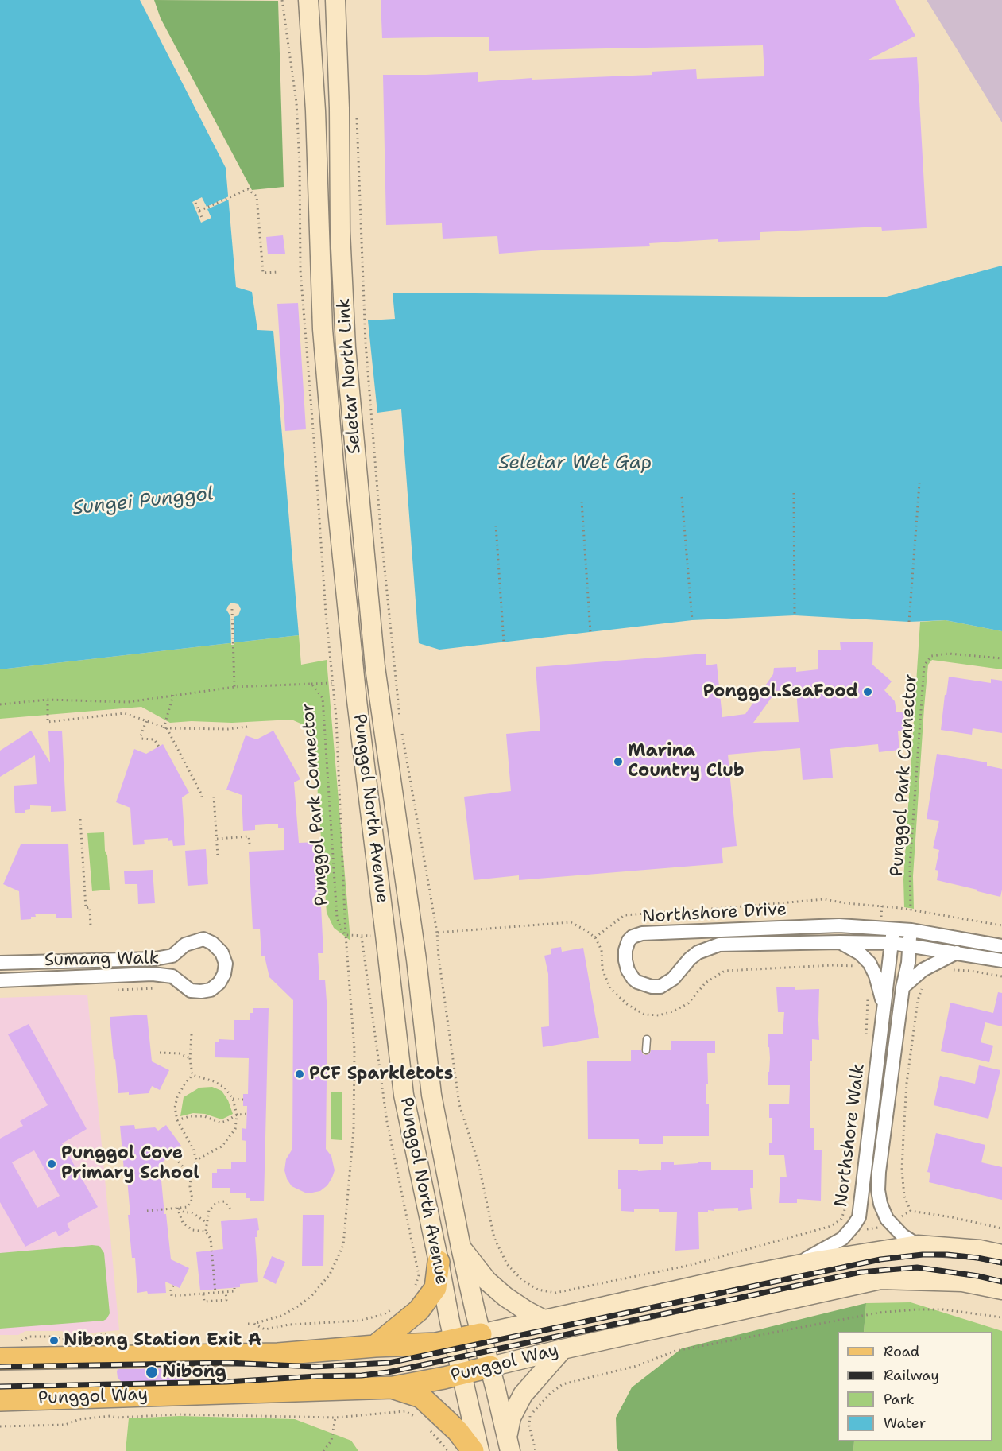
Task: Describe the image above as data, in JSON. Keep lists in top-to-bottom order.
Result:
{
  "streets": {
    "main road": ["Seletar North Link", "Punggol North Avenue", "Punggol Way"],
    "street": ["Northshore Drive", "Sumang Walk", "Northshore Walk"],
    "path": ["Punggol Park Connector"]
  },
  "crossings": [
    ["Seletar North Link", "Punggol North Avenue"],
    ["Punggol North Avenue", "Punggol Way"],
    ["Northshore Drive", "Northshore Walk"],
    ["Northshore Walk", "Punggol Way"]
  ],
  "water": ["Seletar Wet Gap", "Sungei Punggol"],
  "places": [
    "Ponggol.SeaFood",
    "Marina Country Club",
    "PCF Sparkletots",
    "Punggol Cove Primary School",
    "Nibong Station Exit A",
    "Nibong"
  ],
  "legend": [
    "Road",
    "Railway",
    "Park",
    "Water"
  ]
}
